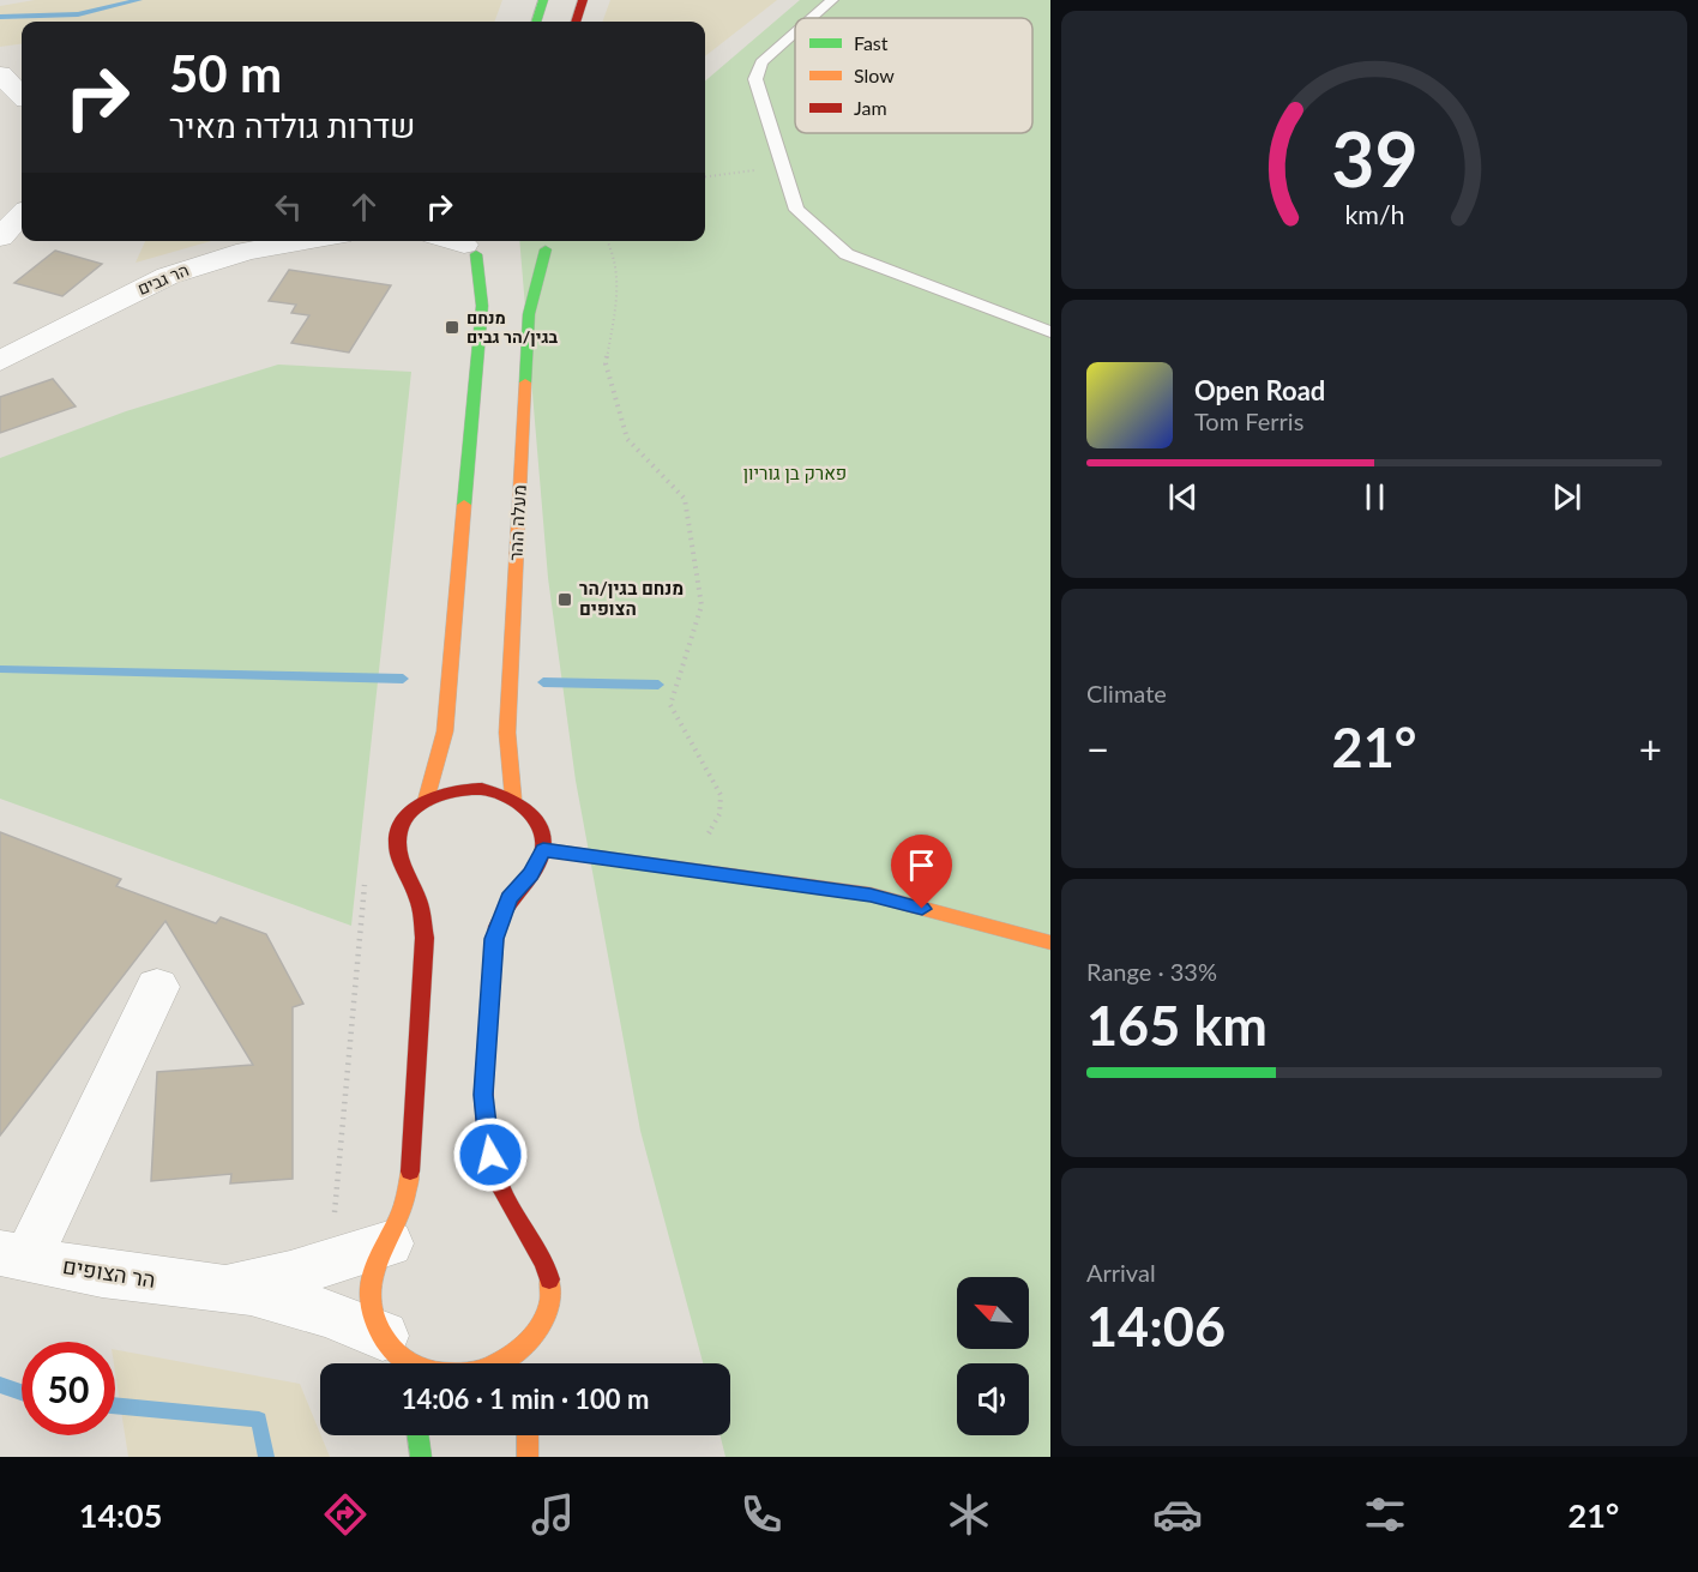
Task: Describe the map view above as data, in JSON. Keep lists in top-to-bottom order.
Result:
{
  "streets": {
    "main road": ["מעלה ההר"],
    "street": ["הר גבים", "הר הצופים"]
  },
  "parks": ["פארק בן גוריון"],
  "places": {
    "transit": ["מנחם בגין/הר גבים", "מנחם בגין/הר הצופים"]
  },
  "legend": ["Fast", "Slow", "Jam"],
  "north": "top left",
  "page": {
    "turn": ["50 m", "שדרות גולדה מאיר"],
    "song": ["Open Road", "Tom Ferris"],
    "tile": [
      "Climate",
      ["Range · 33%", "165 km"],
      ["Arrival", "14:06"]
    ],
    "heat": ["−", "21°", "+"],
    "limit": "50",
    "trip": "14:06 · 1 min · 100 m",
    "tabs": ["14:05", "21°"],
    "gauge": ["39", "km/h"]
  }
}
